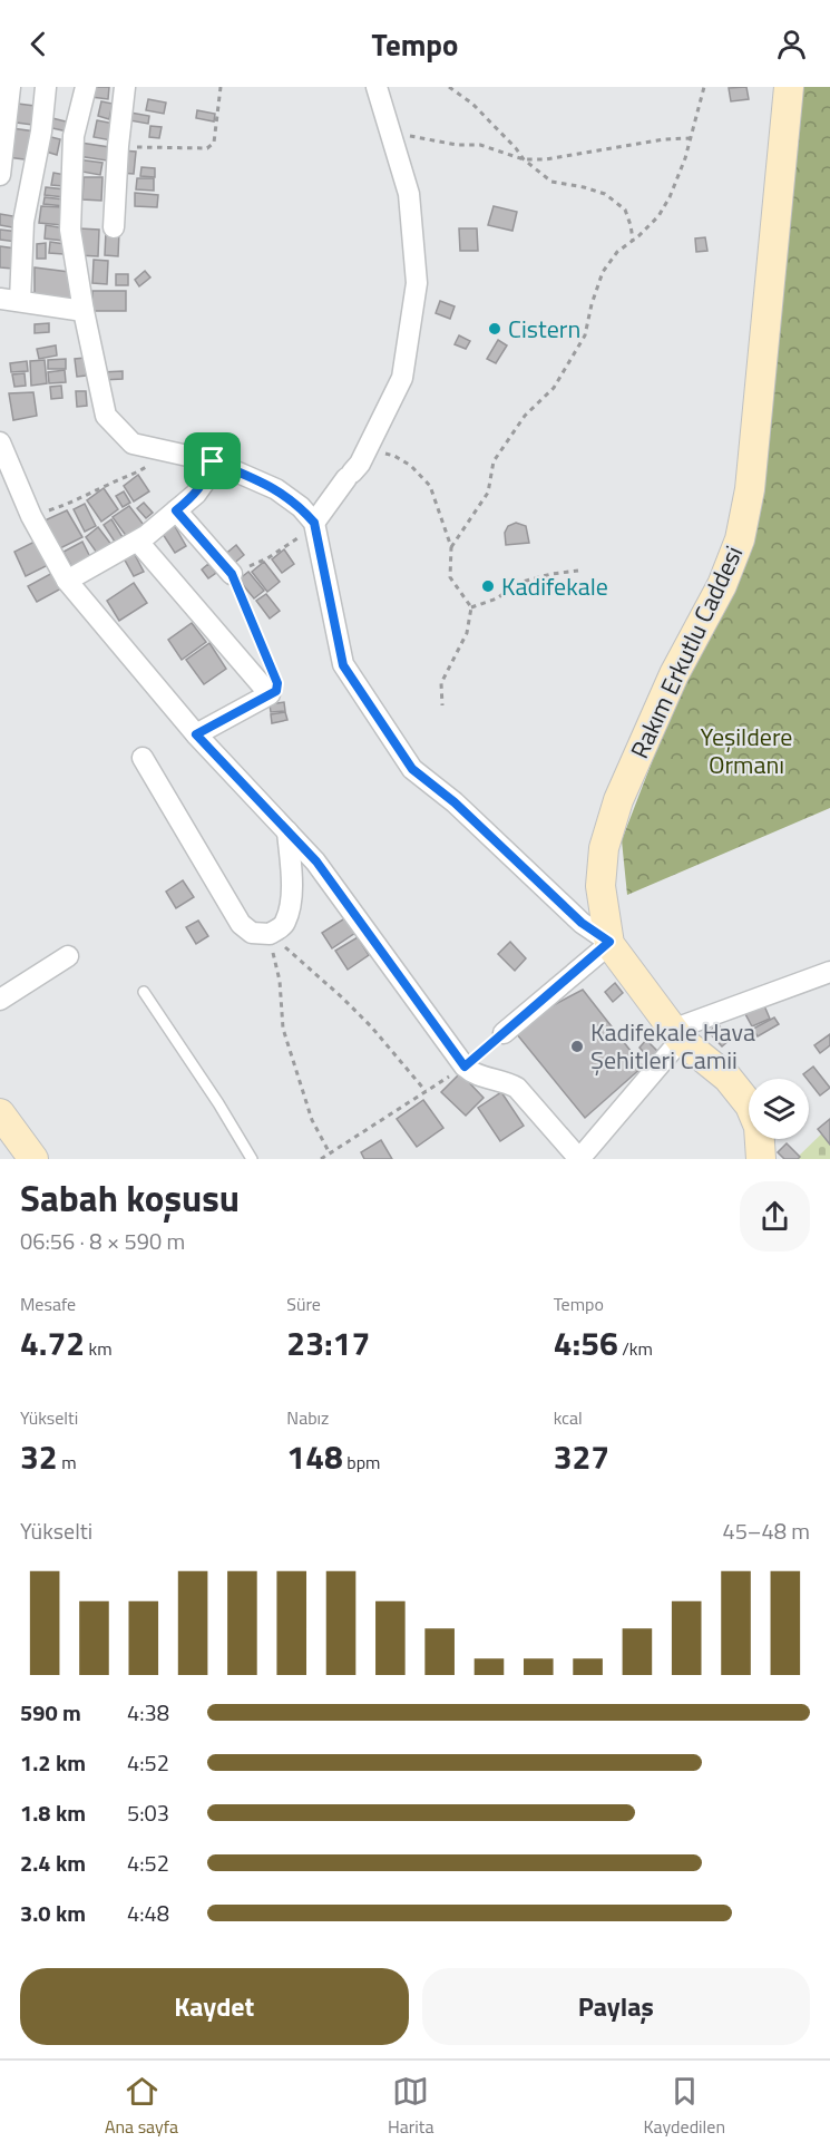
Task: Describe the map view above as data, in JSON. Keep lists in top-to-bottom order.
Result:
{
  "streets": {
    "main road": ["Rakım Erkutlu Caddesi"]
  },
  "parks": ["Yeşildere Ormanı"],
  "places": ["Cistern", "Kadifekale", "Kadifekale Hava Şehitleri Camii"],
  "page": {
    "header": "Tempo",
    "heading": ["Sabah koşusu", "06:56 · 8 × 590 m"],
    "stats": [
      ["Mesafe", "4.72 km"],
      ["Süre", "23:17"],
      ["Tempo", "4:56 /km"],
      ["Yükselti", "32 m"],
      ["Nabız", "148 bpm"],
      ["kcal", "327"]
    ],
    "chart": ["Yükselti", "45–48 m"],
    "list": [
      {
        "name": "590 m",
        "note": "4:38"
      },
      {
        "name": "1.2 km",
        "note": "4:52"
      },
      {
        "name": "1.8 km",
        "note": "5:03"
      },
      {
        "name": "2.4 km",
        "note": "4:52"
      },
      {
        "name": "3.0 km",
        "note": "4:48"
      }
    ],
    "buttons": ["Kaydet", "Paylaş"],
    "tabs": ["Ana sayfa", "Harita", "Kaydedilen"]
  }
}
